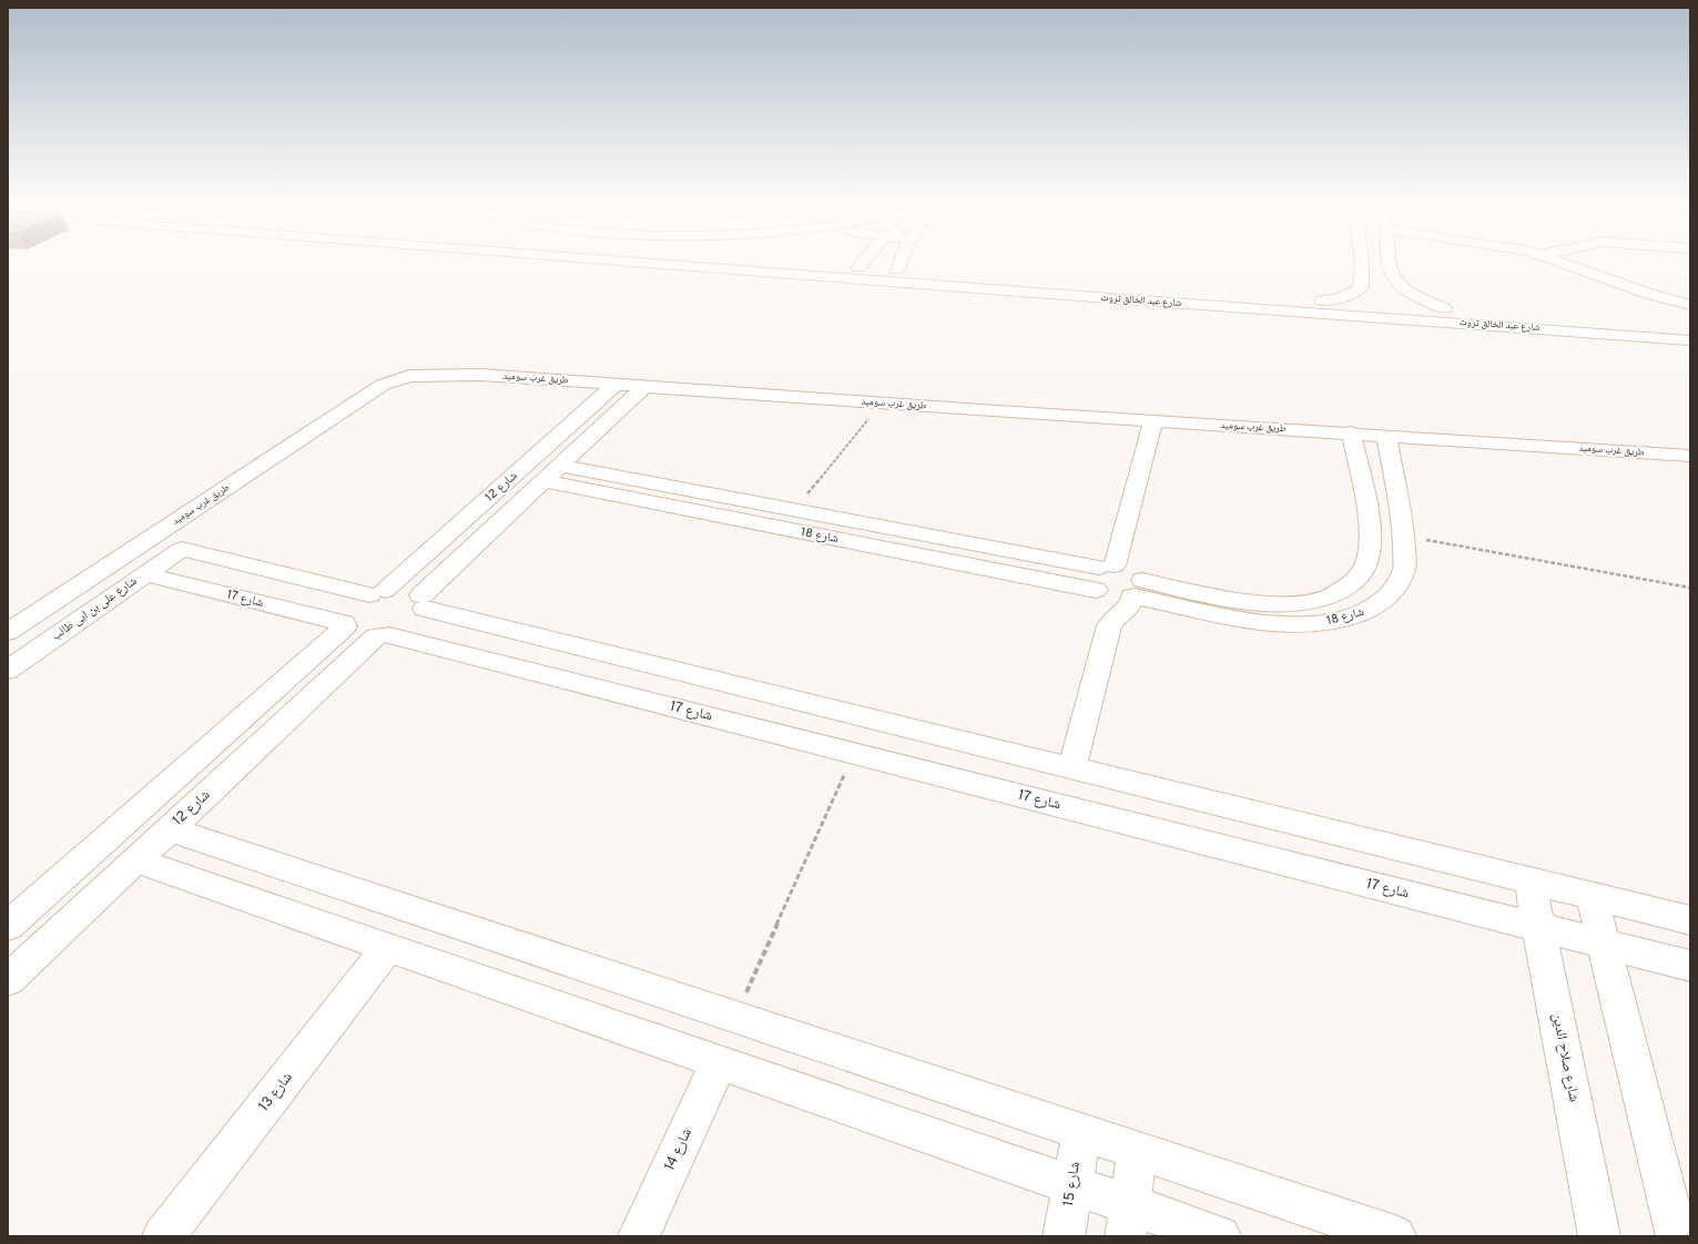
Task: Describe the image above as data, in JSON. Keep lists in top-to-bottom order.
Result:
{
  "streets": {
    "street": [
      "شارع عبد الخالق ثروت",
      "طريق غرب سوميد",
      "شارع 12",
      "شارع 18",
      "شارع 17",
      "شارع على بن ابى طالب",
      "شارع صلاح الدين",
      "شارع 13",
      "شارع 14",
      "شارع 15"
    ]
  },
  "crossings": [
    ["طريق غرب سوميد", "شارع 12"],
    ["طريق غرب سوميد", "شارع 18"],
    ["شارع 12", "شارع 18"],
    ["شارع 12", "شارع 17"],
    ["شارع 12", "شارع على بن ابى طالب"],
    ["شارع 17", "شارع على بن ابى طالب"],
    ["شارع 17", "شارع صلاح الدين"]
  ]
}
